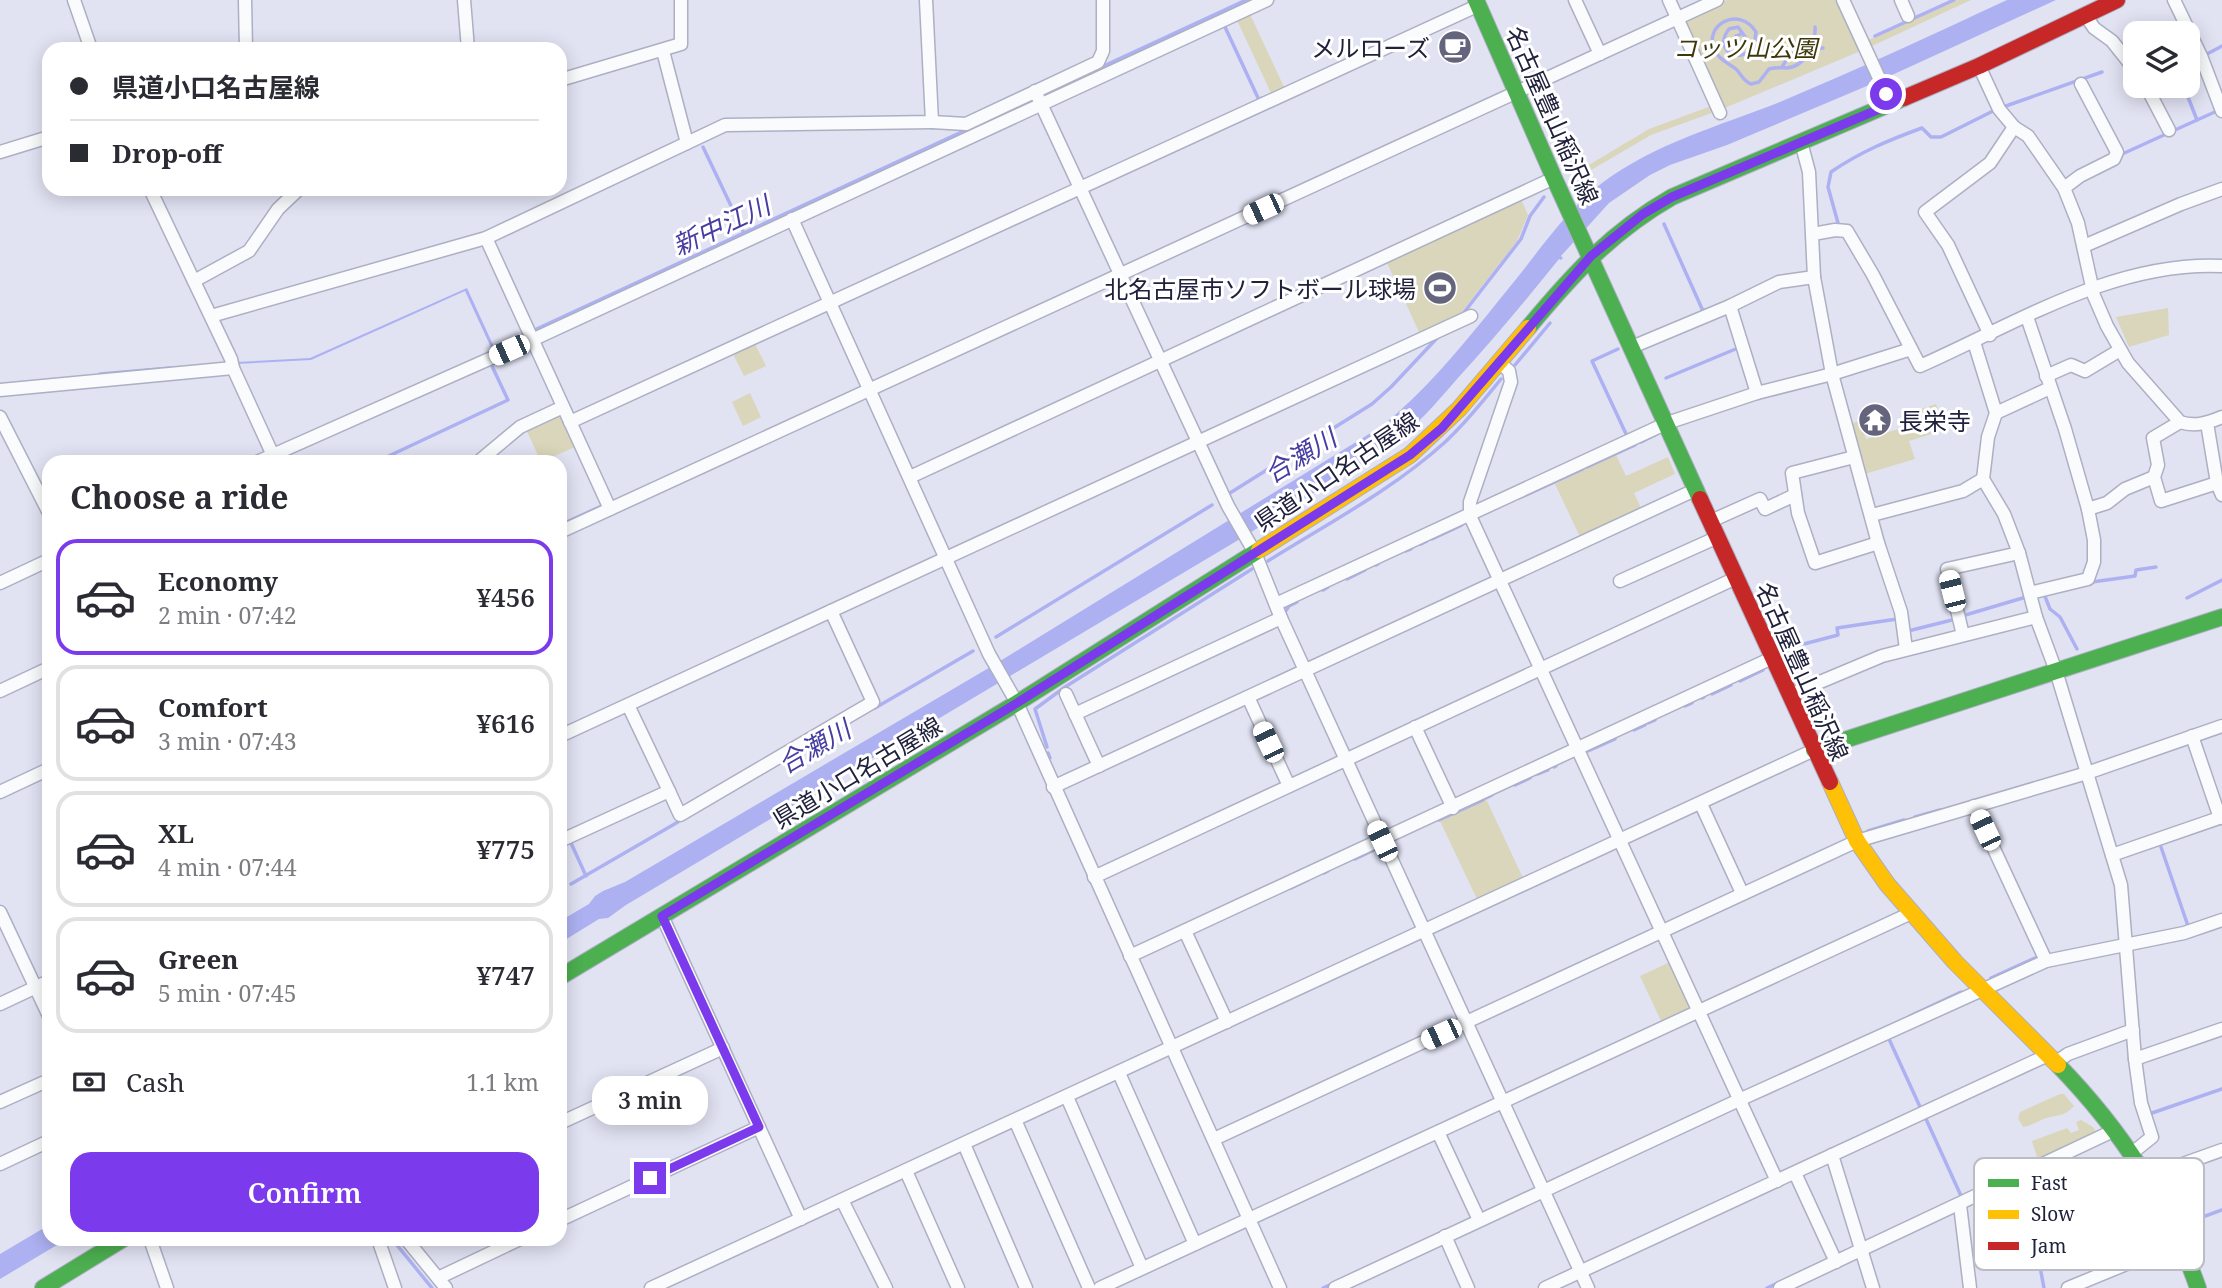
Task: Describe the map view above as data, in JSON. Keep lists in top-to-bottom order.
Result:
{
  "streets": {
    "main road": ["名古屋豊山稲沢線", "県道小口名古屋線"]
  },
  "crossings": [
    ["名古屋豊山稲沢線", "県道小口名古屋線"]
  ],
  "water": ["新中江川", "合瀬川"],
  "parks": ["コッツ山公園"],
  "places": {
    "cafe": ["メルローズ"],
    "sports": ["北名古屋市ソフトボール球場"],
    "temple": ["長栄寺"]
  },
  "legend": ["Fast", "Slow", "Jam"],
  "page": {
    "banner": ["県道小口名古屋線", "Drop-off"],
    "heading": "Choose a ride",
    "list": [
      {
        "name": "Economy",
        "note": "2 min · 07:42",
        "value": "¥456"
      },
      {
        "name": "Comfort",
        "note": "3 min · 07:43",
        "value": "¥616"
      },
      {
        "name": "XL",
        "note": "4 min · 07:44",
        "value": "¥775"
      },
      {
        "name": "Green",
        "note": "5 min · 07:45",
        "value": "¥747"
      }
    ],
    "pay": ["Cash", "1.1 km"],
    "bubble": "3 min",
    "buttons": "Confirm"
  }
}
